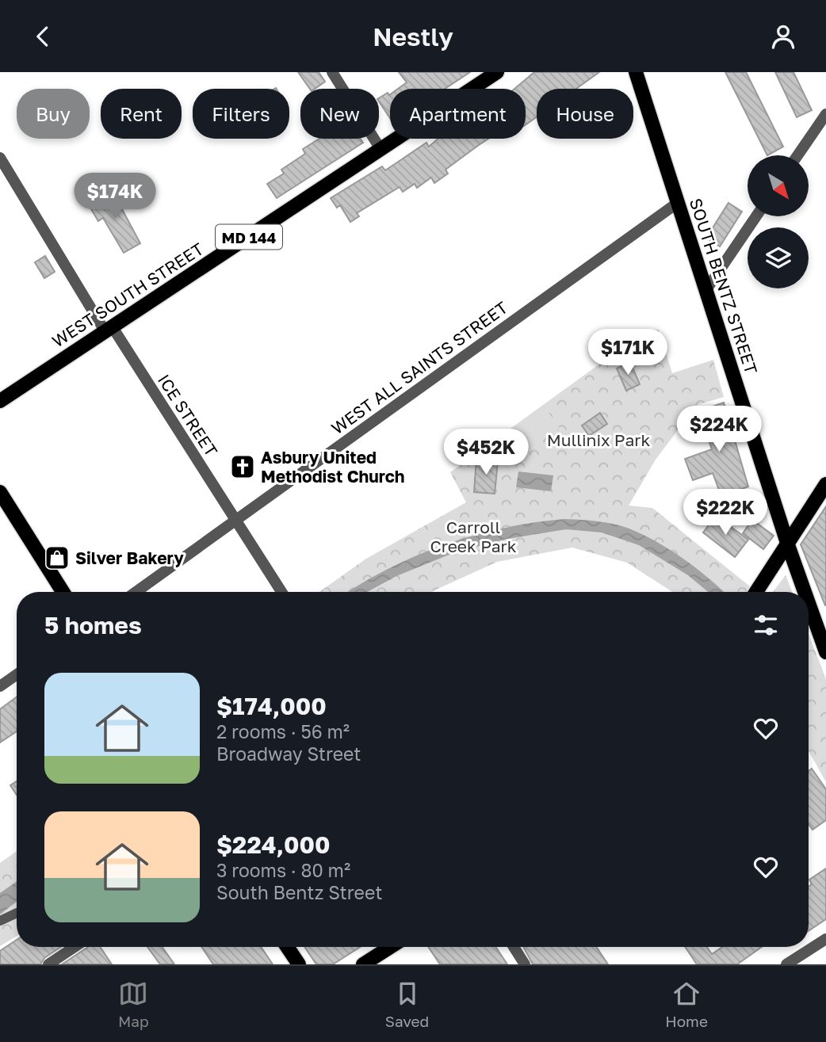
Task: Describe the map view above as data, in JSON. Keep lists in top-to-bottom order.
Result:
{
  "streets": {
    "main road": ["MD 144", "SOUTH BENTZ STREET", "WEST SOUTH STREET"],
    "street": ["WEST ALL SAINTS STREET", "ICE STREET"]
  },
  "crossings": [
    ["SOUTH BENTZ STREET", "WEST ALL SAINTS STREET"],
    ["WEST SOUTH STREET", "ICE STREET"],
    ["WEST ALL SAINTS STREET", "ICE STREET"]
  ],
  "parks": ["Mullinix Park", "Carroll Creek Park"],
  "places": {
    "church": ["Asbury United Methodist Church"],
    "shop": ["Silver Bakery"]
  },
  "north": "bottom right",
  "page": {
    "header": "Nestly",
    "chip": [
      "Buy",
      "Rent",
      "Filters",
      "New",
      "Apartment",
      "House"
    ],
    "price": [
      "$174K",
      "$171K",
      "$224K",
      "$452K",
      "$222K"
    ],
    "heading": "5 homes",
    "list": [
      {
        "name": "$174,000",
        "note": "2 rooms · 56 m² · Broadway Street"
      },
      {
        "name": "$224,000",
        "note": "3 rooms · 80 m² · South Bentz Street"
      }
    ],
    "tabs": ["Map", "Saved", "Home"]
  }
}
